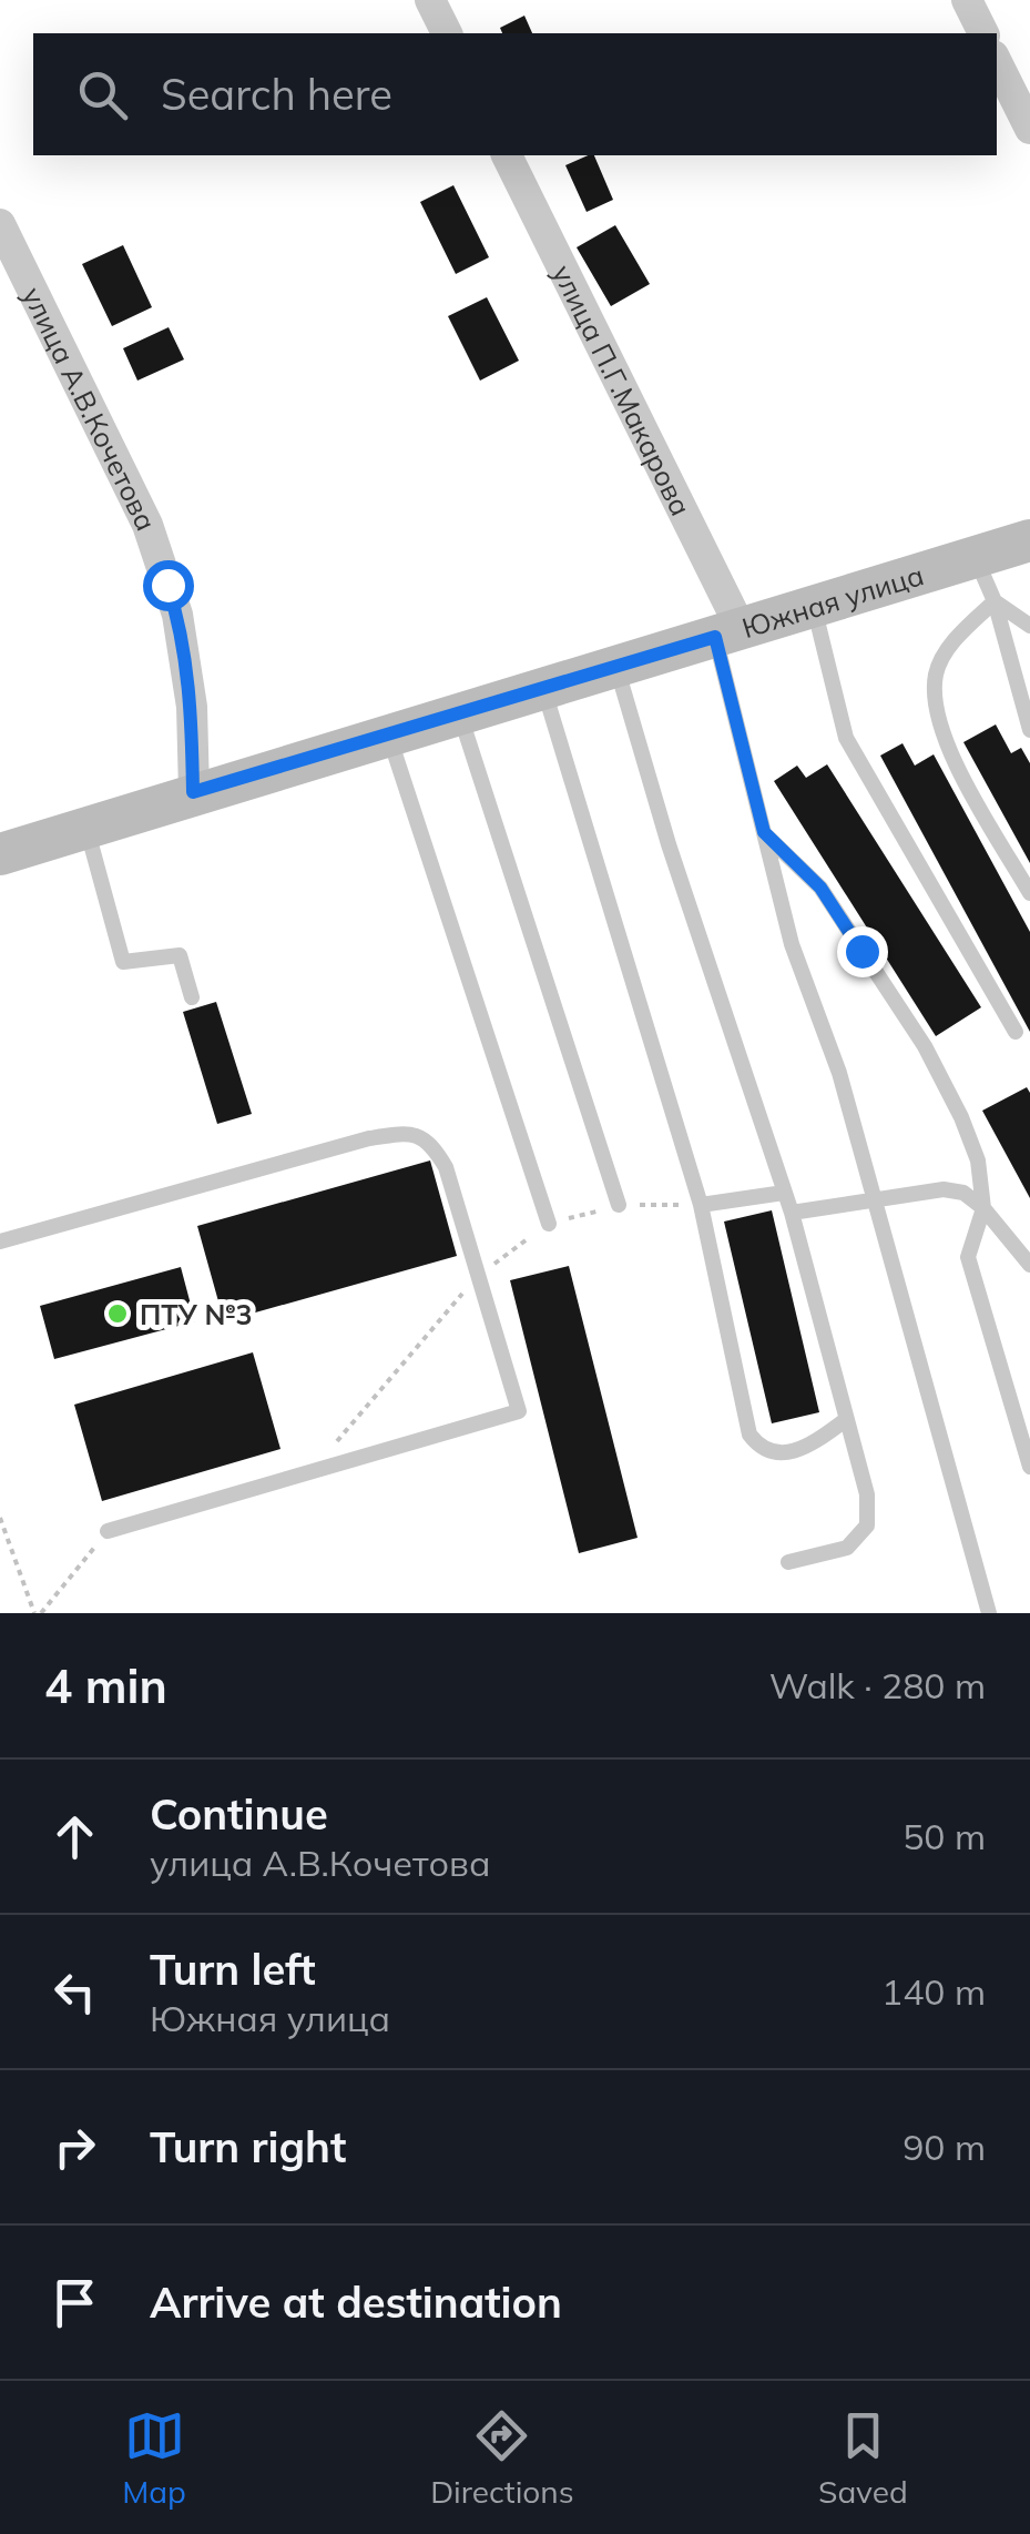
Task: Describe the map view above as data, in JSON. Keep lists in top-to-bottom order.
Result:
{
  "streets": {
    "street": ["улица П.Г.Макарова", "улица А.В.Кочетова", "Южная улица"]
  },
  "crossings": [
    ["улица П.Г.Макарова", "Южная улица"],
    ["улица А.В.Кочетова", "Южная улица"]
  ],
  "places": ["ПТУ №3"],
  "page": {
    "search": "Search here",
    "heading": ["4 min", "Walk · 280 m"],
    "list": [
      ["Continue", "улица А.В.Кочетова", "50 m"],
      ["Turn left", "Южная улица", "140 m"],
      ["Turn right", "90 m"],
      "Arrive at destination"
    ],
    "nav": ["Map", "Directions", "Saved"]
  }
}
